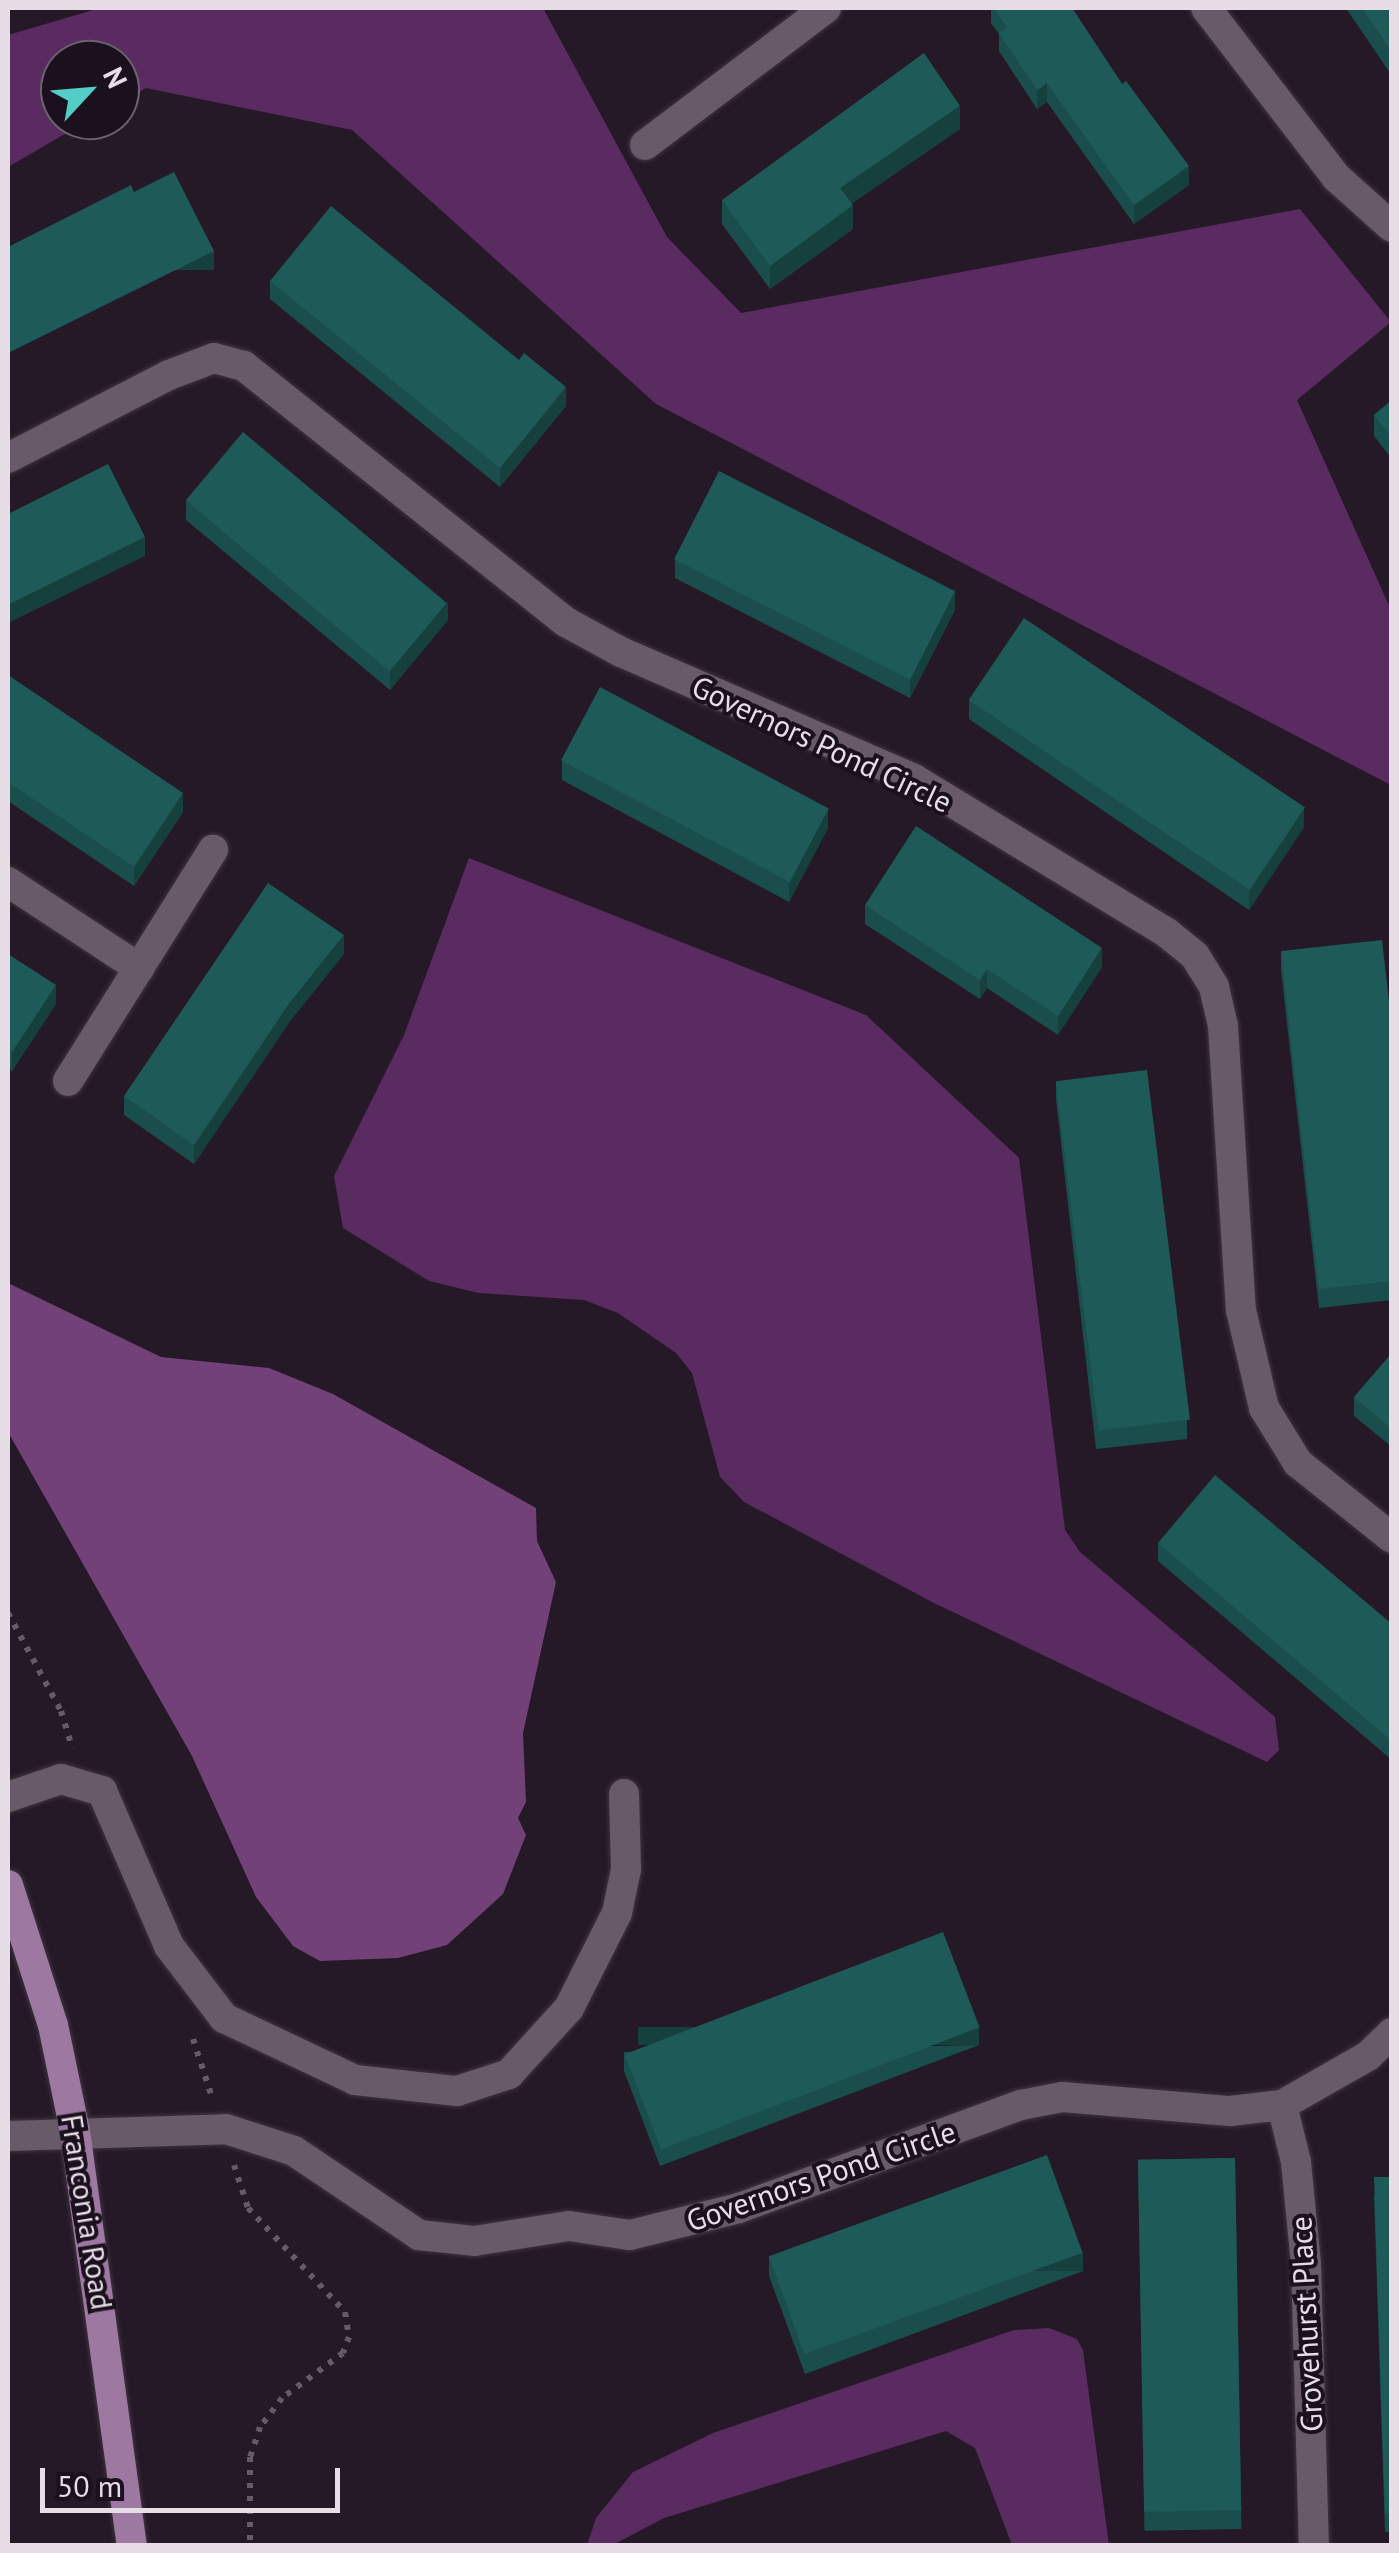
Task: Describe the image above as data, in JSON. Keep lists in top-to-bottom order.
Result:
{
  "streets": {
    "main road": ["Franconia Road"],
    "street": ["Governors Pond Circle", "Grovehurst Place"]
  },
  "crossings": [
    ["Governors Pond Circle", "Franconia Road"],
    ["Governors Pond Circle", "Grovehurst Place"]
  ],
  "scale_bar": "50 m",
  "north": "top right"
}
